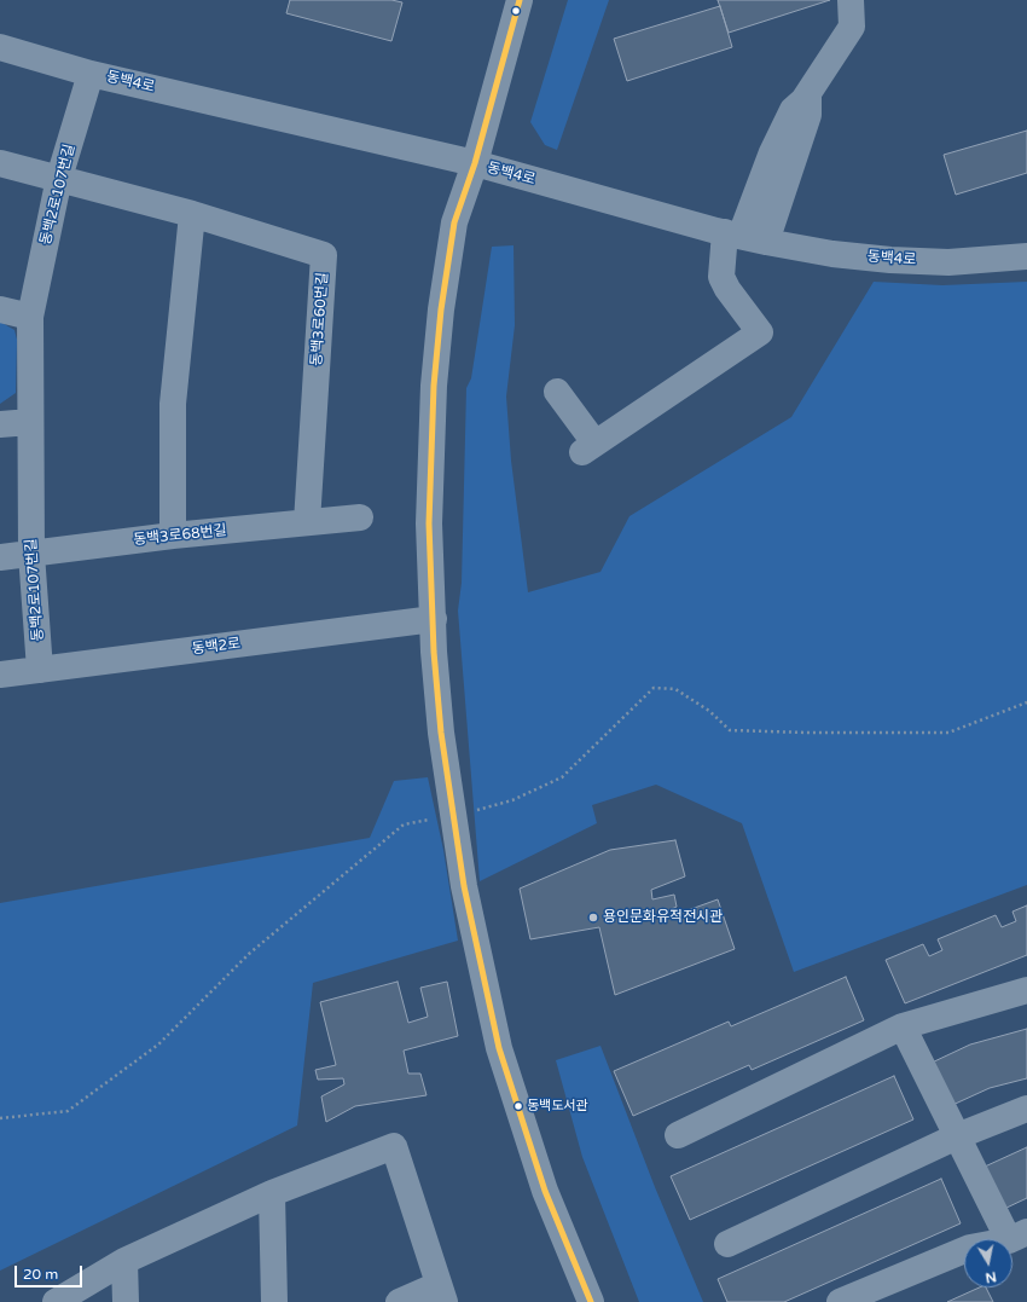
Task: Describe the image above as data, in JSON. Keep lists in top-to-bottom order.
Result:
{
  "streets": {
    "street": [
      "동백4로",
      "동백2로107번길",
      "동백3로60번길",
      "동백3로68번길",
      "동백2로"
    ]
  },
  "crossings": [
    ["동백4로", "동백2로107번길"],
    ["동백2로107번길", "동백3로60번길"],
    ["동백2로107번길", "동백3로68번길"],
    ["동백2로107번길", "동백2로"],
    ["동백3로60번길", "동백3로68번길"]
  ],
  "places": ["용인문화유적전시관", "동백도서관"],
  "scale_bar": "20 m",
  "north": "bottom"
}
